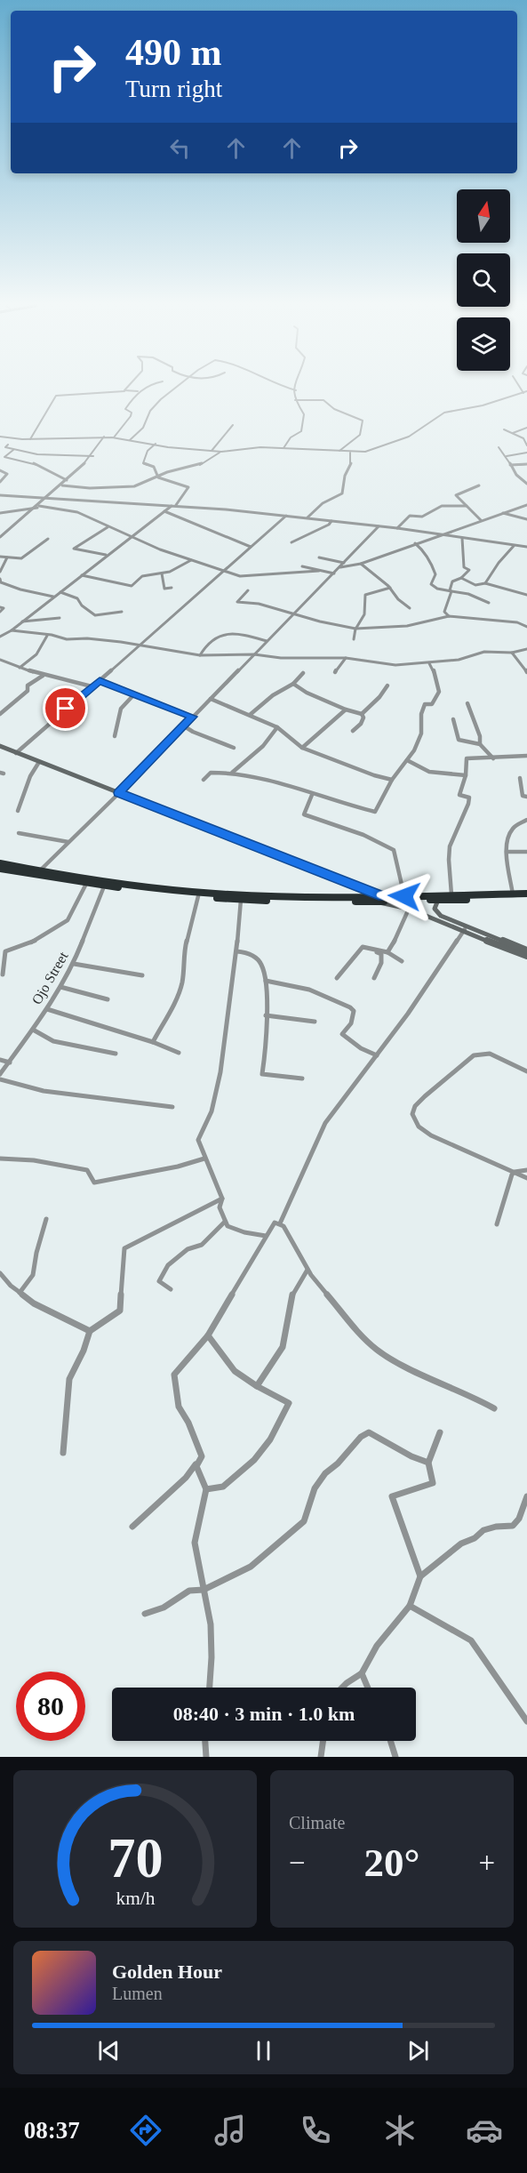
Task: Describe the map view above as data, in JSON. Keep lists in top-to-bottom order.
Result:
{
  "streets": {
    "street": ["Ojo Street"]
  },
  "north": "top",
  "page": {
    "turn": ["490 m", "Turn right"],
    "limit": "80",
    "trip": "08:40 · 3 min · 1.0 km",
    "tile": "Climate",
    "heat": ["−", "20°", "+"],
    "song": ["Golden Hour", "Lumen"],
    "tabs": "08:37",
    "gauge": ["70", "km/h"]
  }
}
